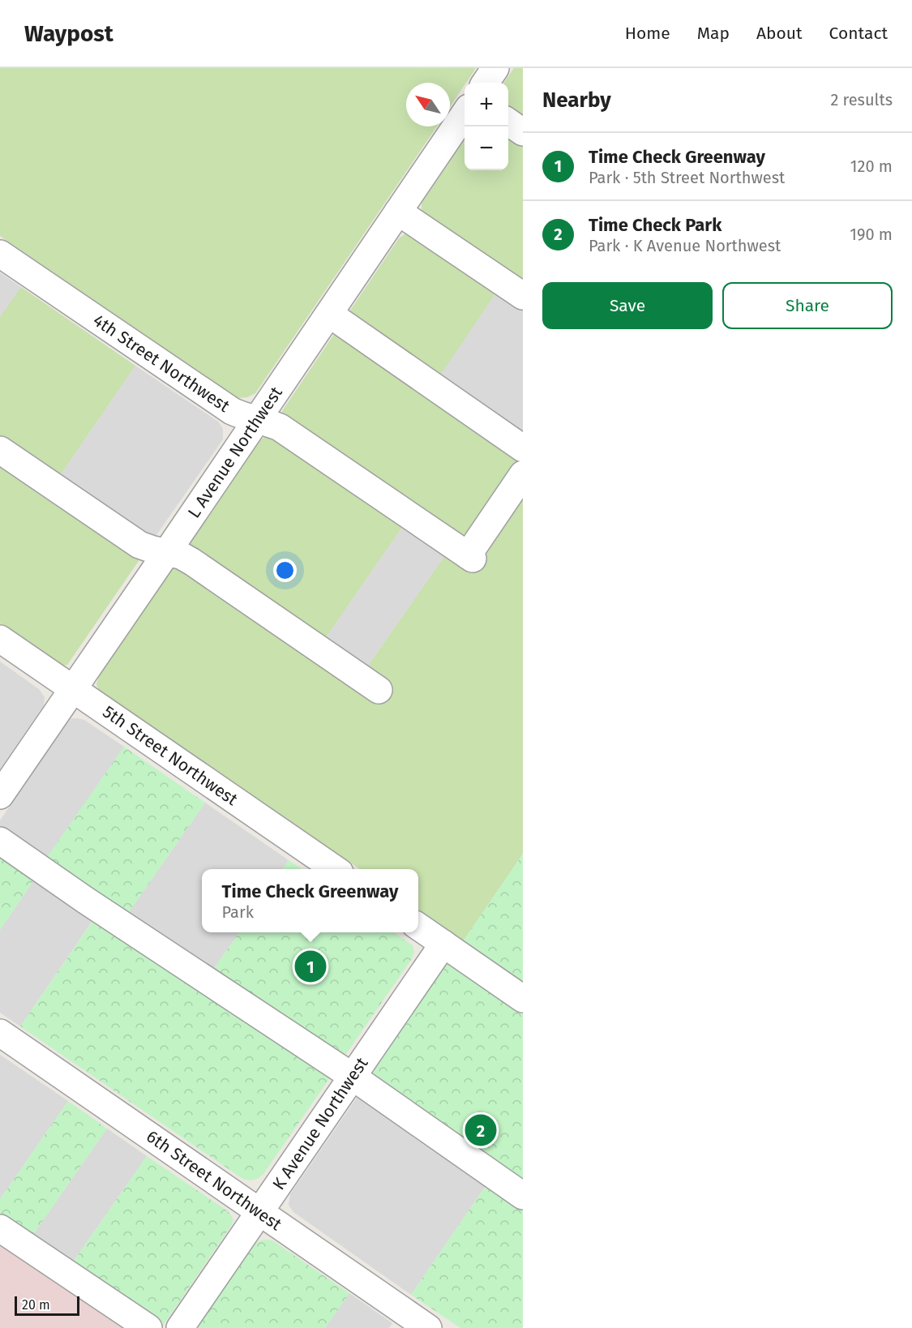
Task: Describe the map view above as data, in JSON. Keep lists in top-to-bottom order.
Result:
{
  "streets": {
    "street": [
      "4th Street Northwest",
      "L Avenue Northwest",
      "5th Street Northwest",
      "K Avenue Northwest",
      "6th Street Northwest"
    ]
  },
  "crossings": [
    ["4th Street Northwest", "L Avenue Northwest"],
    ["L Avenue Northwest", "5th Street Northwest"],
    ["K Avenue Northwest", "6th Street Northwest"]
  ],
  "scale_bar": "20 m",
  "north": "top left",
  "page": {
    "header": "Waypost",
    "nav": [
      "Home",
      "Map",
      "About",
      "Contact"
    ],
    "heading": ["Nearby", "2 results"],
    "map_buttons": ["+", "−"],
    "list": [
      {
        "mark": "1",
        "name": "Time Check Greenway",
        "note": "Park · 5th Street Northwest",
        "value": "120 m"
      },
      {
        "mark": "2",
        "name": "Time Check Park",
        "note": "Park · K Avenue Northwest",
        "value": "190 m"
      }
    ],
    "buttons": ["Save", "Share"],
    "popup": ["Time Check Greenway", "Park"],
    "pins": ["1", "2"],
    "scale": "20 m"
  }
}
